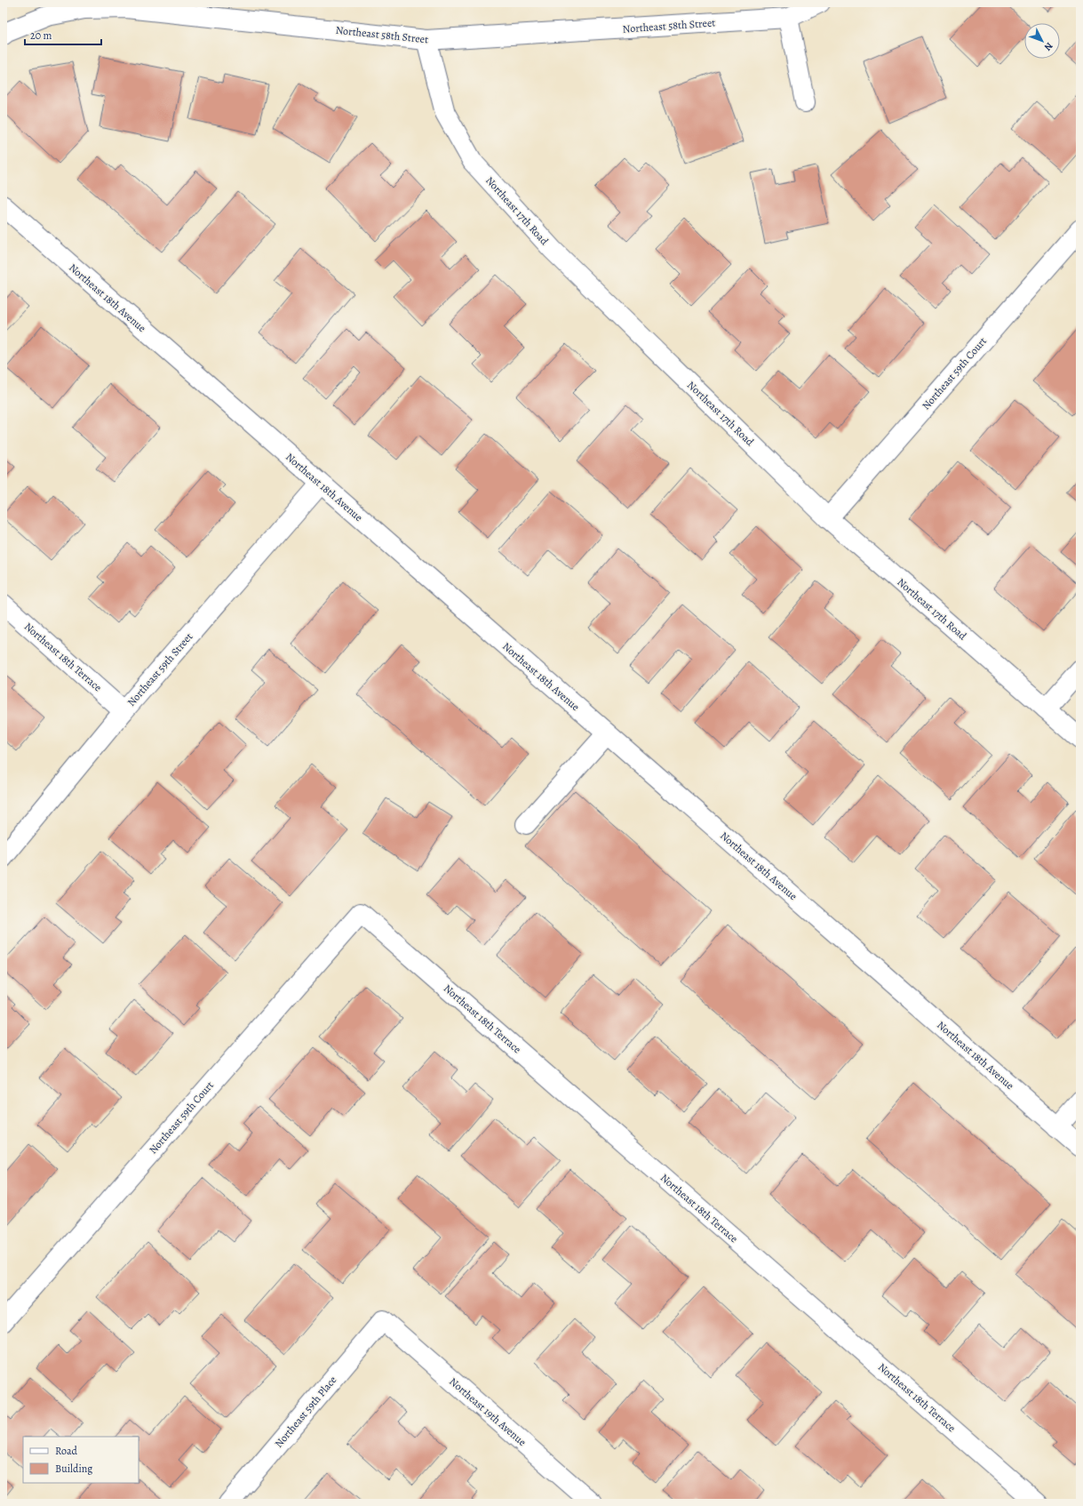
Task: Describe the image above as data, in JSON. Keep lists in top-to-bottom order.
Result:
{
  "streets": {
    "street": [
      "Northeast 58th Street",
      "Northeast 17th Road",
      "Northeast 18th Avenue",
      "Northeast 59th Court",
      "Northeast 18th Terrace",
      "Northeast 59th Street",
      "Northeast 59th Place",
      "Northeast 19th Avenue"
    ]
  },
  "crossings": [
    ["Northeast 58th Street", "Northeast 17th Road"],
    ["Northeast 17th Road", "Northeast 59th Court"],
    ["Northeast 18th Avenue", "Northeast 59th Street"],
    ["Northeast 59th Court", "Northeast 18th Terrace"],
    ["Northeast 18th Terrace", "Northeast 59th Street"],
    ["Northeast 59th Place", "Northeast 19th Avenue"]
  ],
  "legend": ["Road", "Building"],
  "scale_bar": "20 m",
  "north": "bottom right"
}
